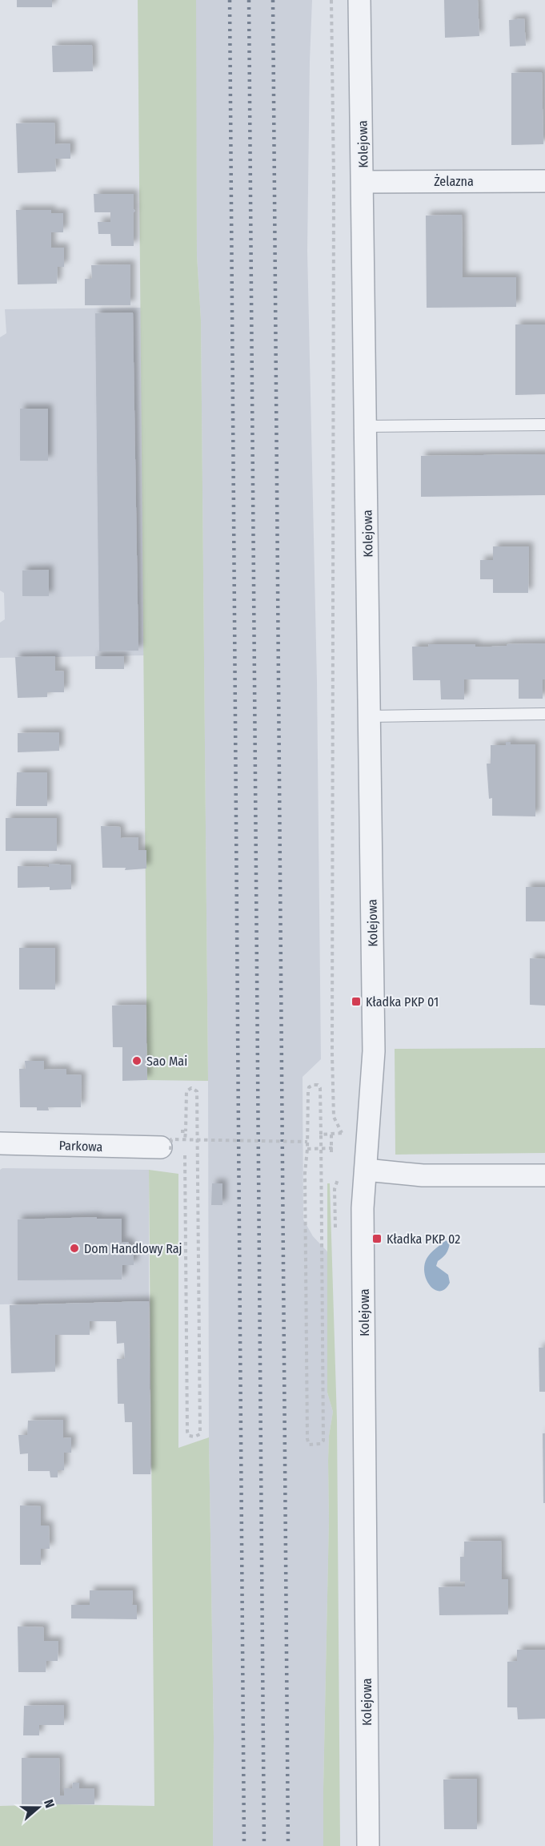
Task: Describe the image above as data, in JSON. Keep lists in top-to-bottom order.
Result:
{
  "streets": {
    "street": ["Kolejowa", "Żelazna", "Parkowa"]
  },
  "crossings": [
    ["Kolejowa", "Żelazna"]
  ],
  "places": {
    "transit": ["Kładka PKP 01", "Kładka PKP 02"],
    "other": ["Sao Mai", "Dom Handlowy Raj"]
  },
  "north": "right"
}
